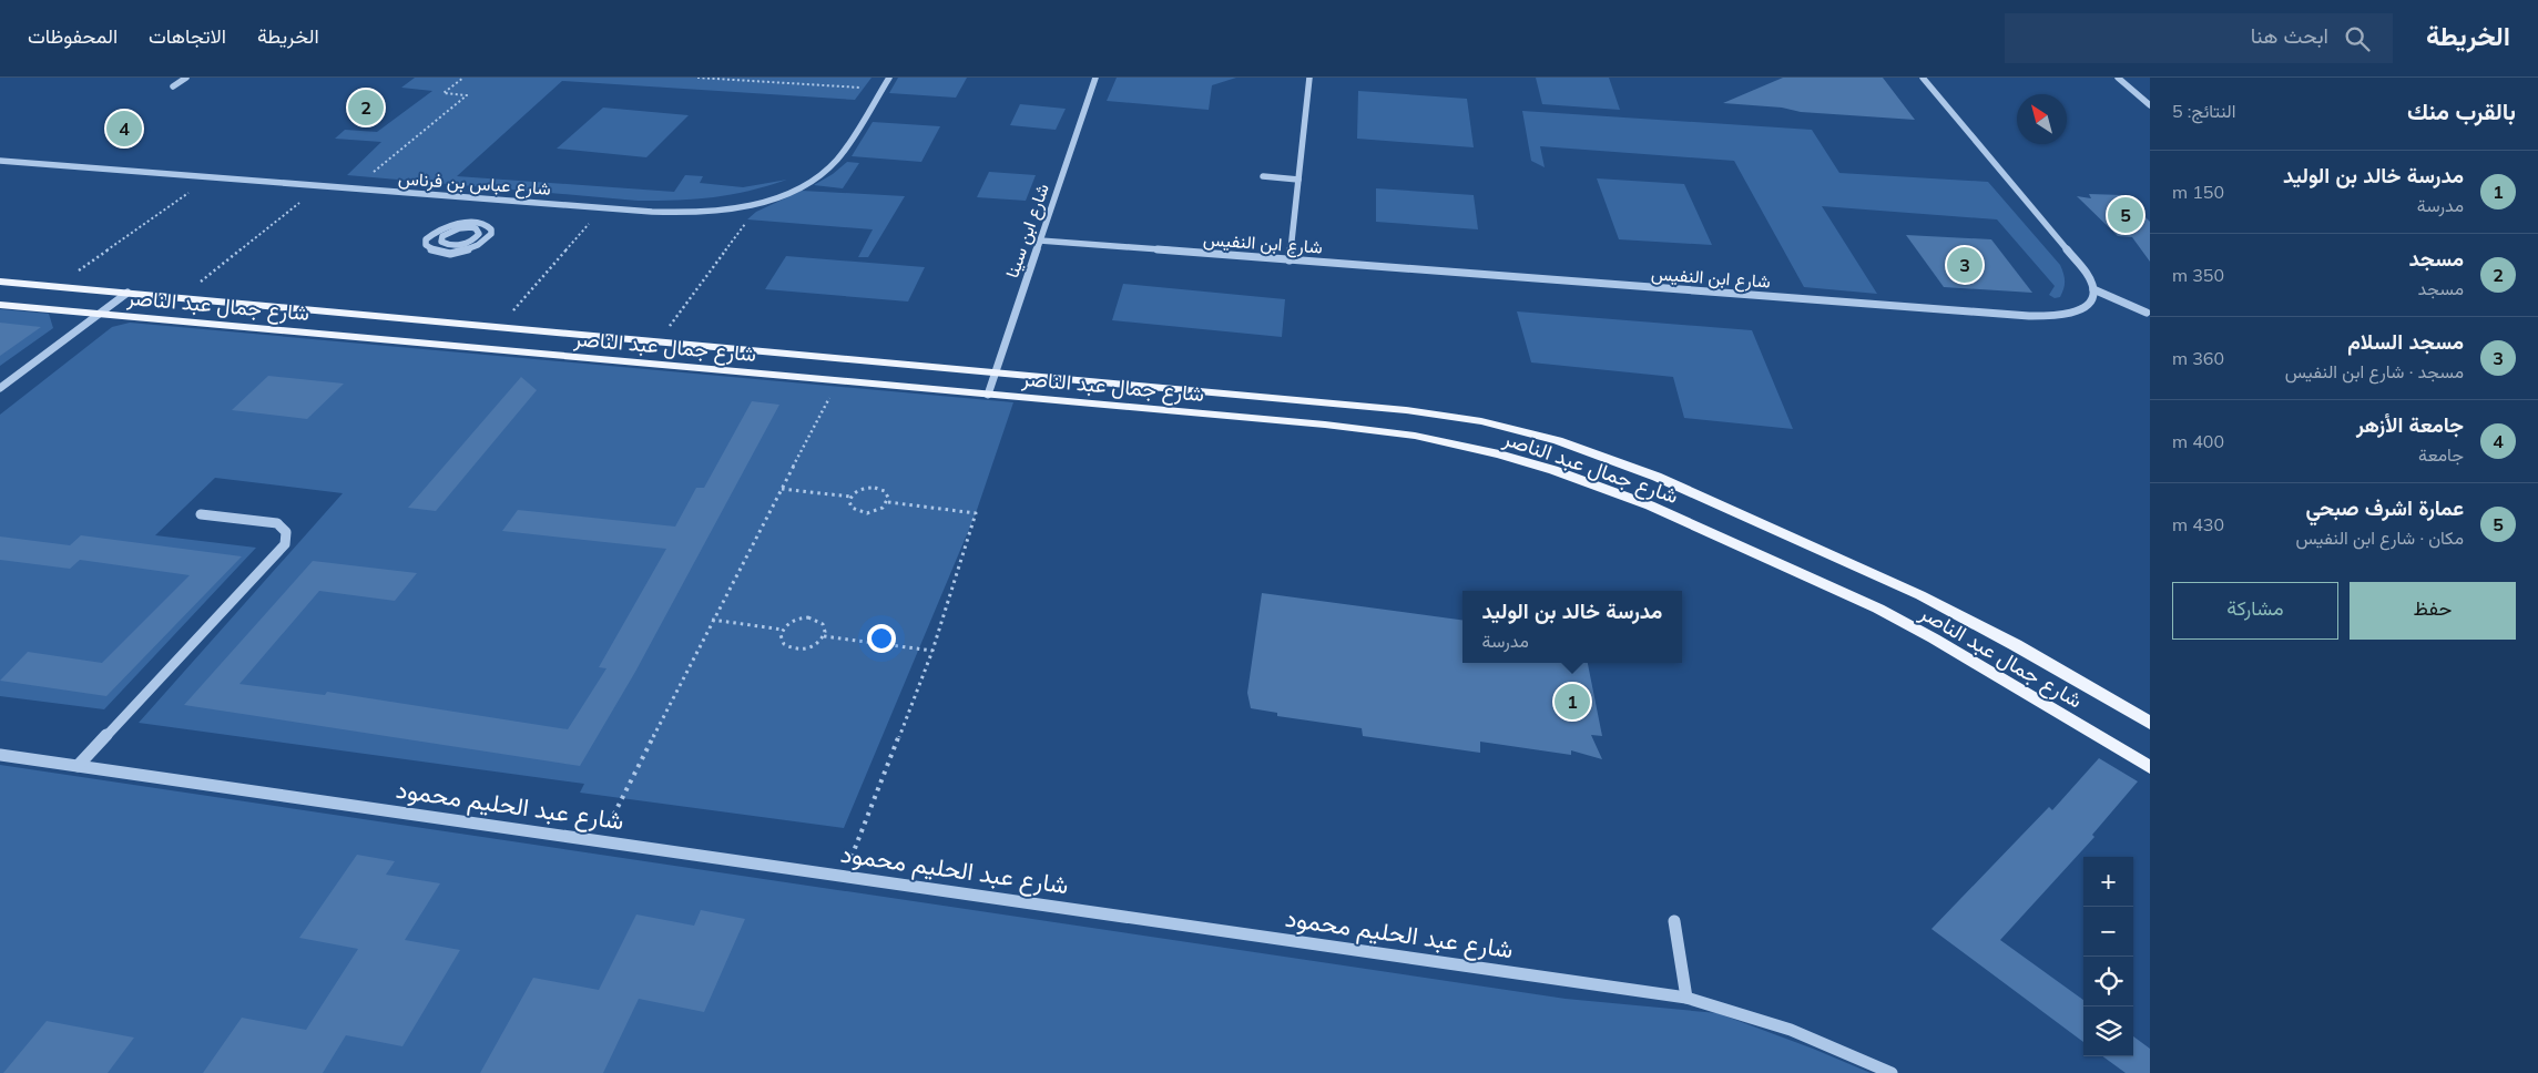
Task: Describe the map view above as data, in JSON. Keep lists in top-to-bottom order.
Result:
{
  "streets": {
    "main road": ["شارع جمال عبد الناصر"],
    "street": [
      "شارع عباس بن فرناس",
      "شارع ابن سينا",
      "شارع ابن النفيس",
      "شارع عبد الحليم محمود"
    ]
  },
  "crossings": [
    ["شارع ابن سينا", "شارع ابن النفيس"],
    ["شارع ابن سينا", "شارع جمال عبد الناصر"]
  ],
  "north": "top left",
  "page": {
    "header": "الخريطة",
    "search": "ابحث هنا",
    "nav": ["الخريطة", "الاتجاهات", "المحفوظات"],
    "heading": ["بالقرب منك", "النتائج: 5"],
    "pins": [
      "2",
      "4",
      "5",
      "3",
      "1"
    ],
    "list": [
      {
        "mark": "1",
        "name": "مدرسة خالد بن الوليد",
        "note": "مدرسة",
        "value": "150 m"
      },
      {
        "mark": "2",
        "name": "مسجد",
        "note": "مسجد",
        "value": "350 m"
      },
      {
        "mark": "3",
        "name": "مسجد السلام",
        "note": "مسجد · شارع ابن النفيس",
        "value": "360 m"
      },
      {
        "mark": "4",
        "name": "جامعة الأزهر",
        "note": "جامعة",
        "value": "400 m"
      },
      {
        "mark": "5",
        "name": "عمارة اشرف صبحي",
        "note": "مكان · شارع ابن النفيس",
        "value": "430 m"
      }
    ],
    "buttons": ["حفظ", "مشاركة"],
    "popup": ["مدرسة خالد بن الوليد", "مدرسة"],
    "map_buttons": ["+", "−"]
  }
}
